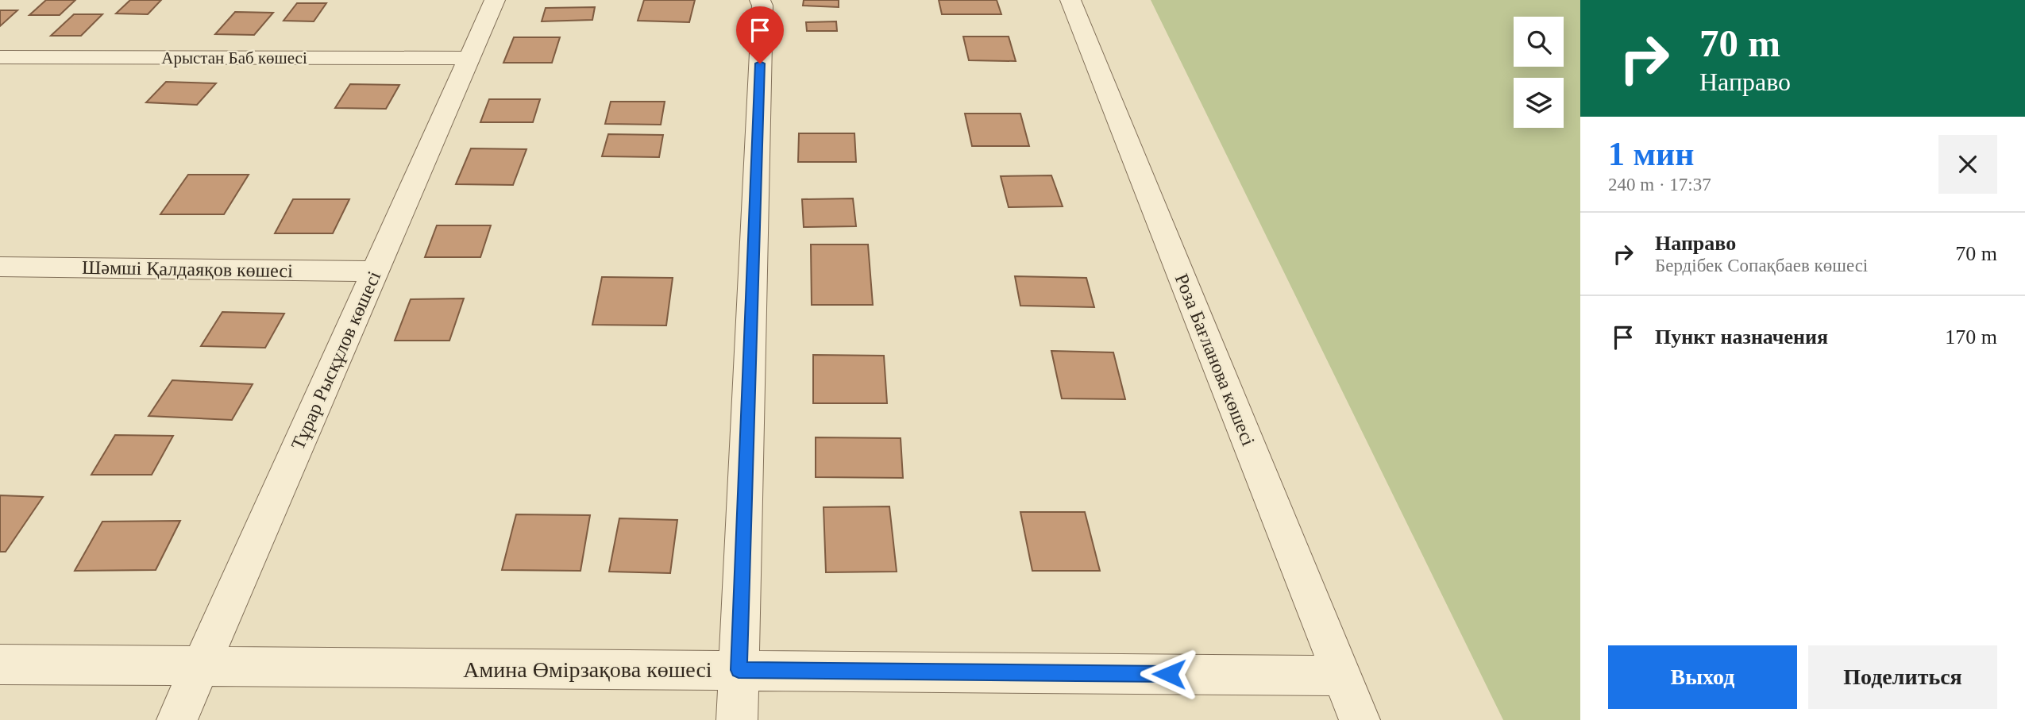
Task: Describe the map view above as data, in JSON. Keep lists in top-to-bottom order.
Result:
{
  "streets": {
    "street": [
      "Арыстан Баб көшесі",
      "Шәмші Қалдаяқов көшесі",
      "Роза Бағланова көшесі",
      "Тұрар Рысқұлов көшесі",
      "Амина Өмірзақова көшесі"
    ]
  },
  "crossings": [
    ["Арыстан Баб көшесі", "Тұрар Рысқұлов көшесі"],
    ["Шәмші Қалдаяқов көшесі", "Тұрар Рысқұлов көшесі"],
    ["Роза Бағланова көшесі", "Амина Өмірзақова көшесі"],
    ["Тұрар Рысқұлов көшесі", "Амина Өмірзақова көшесі"]
  ],
  "page": {
    "turn": ["70 m", "Направо"],
    "heading": ["1 мин", "240 m · 17:37"],
    "list": [
      {
        "name": "Направо",
        "note": "Бердібек Сопақбаев көшесі",
        "value": "70 m"
      },
      {
        "name": "Пункт назначения",
        "value": "170 m"
      }
    ],
    "buttons": ["Выход", "Поделиться"]
  }
}
